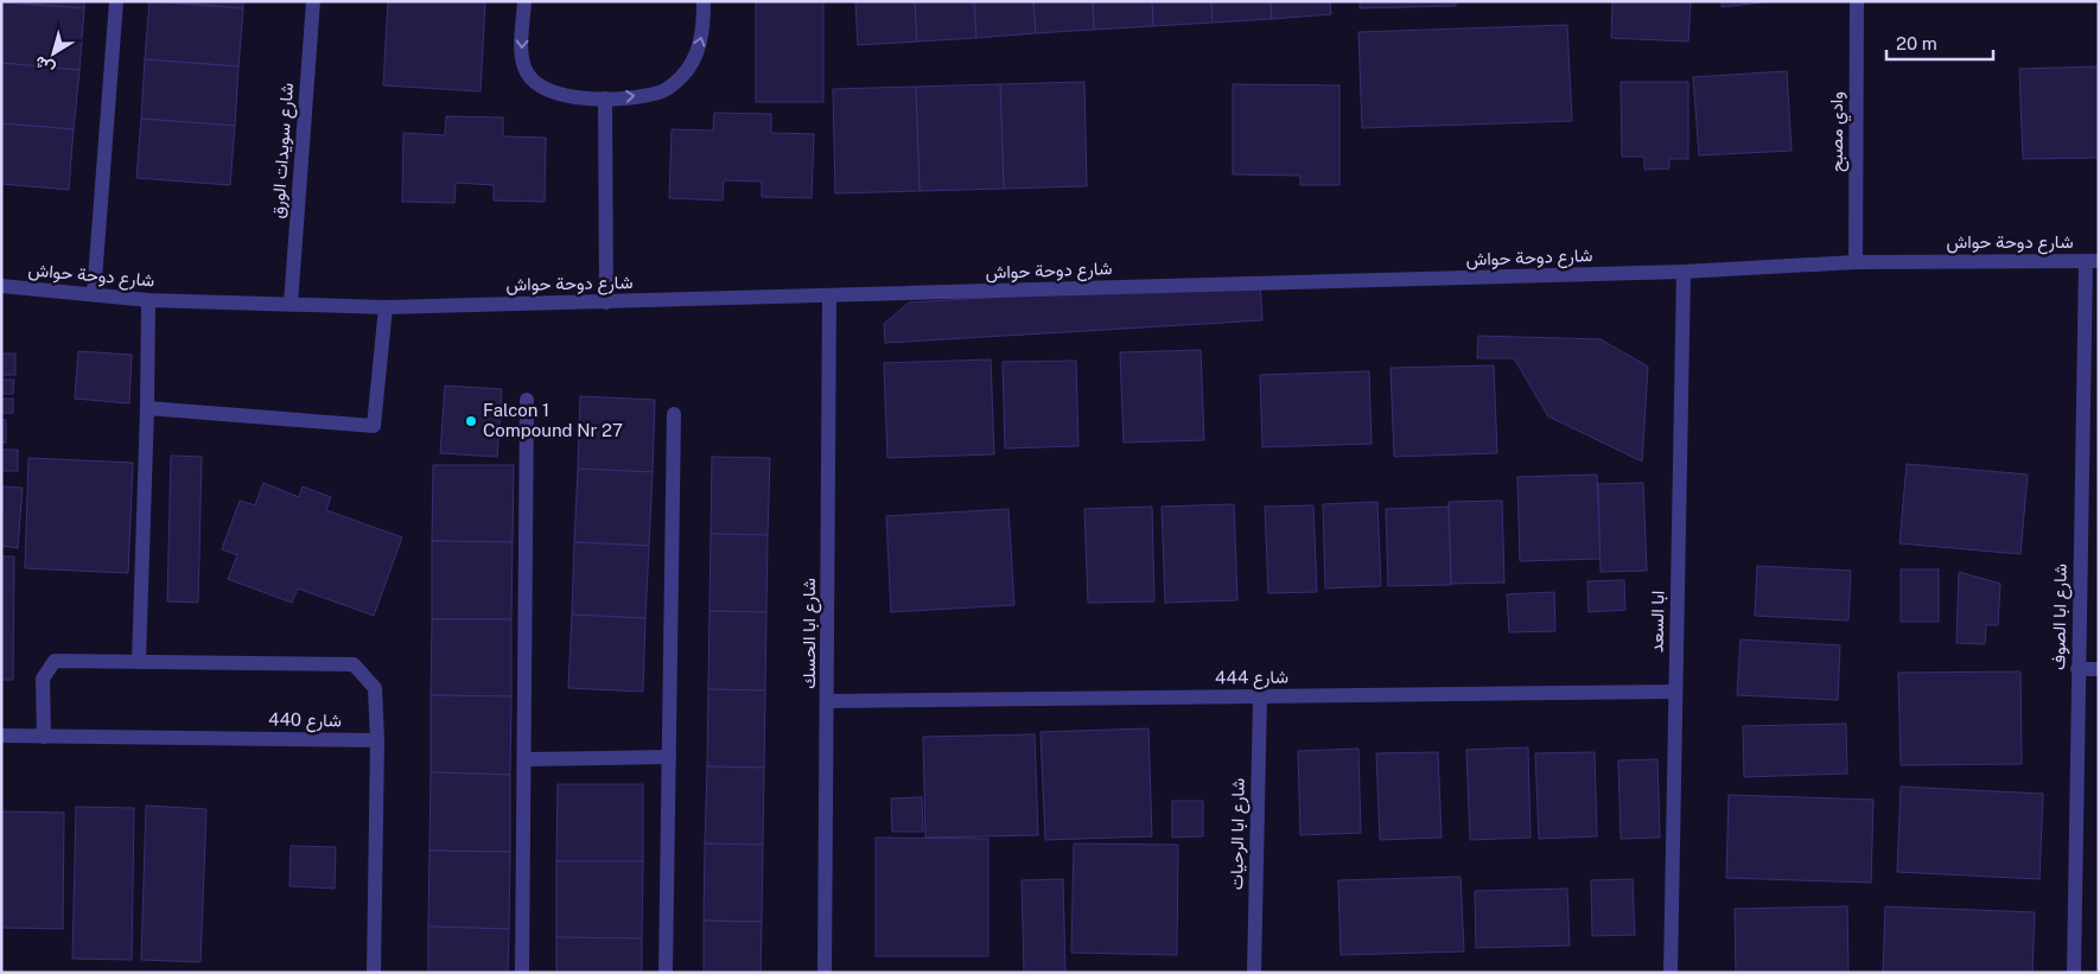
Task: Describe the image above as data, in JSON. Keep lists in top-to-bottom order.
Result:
{
  "streets": {
    "street": [
      "وادي مصبح",
      "شارع سويدات الورق",
      "شارع دوحة حواش",
      "شارع ابا الصوف",
      "ابا السعد",
      "شارع ابا الحسك",
      "شارع 444",
      "شارع 440",
      "شارع ابا الرحيات"
    ]
  },
  "crossings": [
    ["وادي مصبح", "شارع دوحة حواش"],
    ["شارع سويدات الورق", "شارع دوحة حواش"],
    ["شارع دوحة حواش", "شارع ابا الصوف"],
    ["شارع دوحة حواش", "ابا السعد"],
    ["شارع دوحة حواش", "شارع ابا الحسك"],
    ["ابا السعد", "شارع 444"],
    ["شارع ابا الحسك", "شارع 444"],
    ["شارع 444", "شارع ابا الرحيات"]
  ],
  "places": ["Falcon 1 Compound Nr 27"],
  "scale_bar": "20 m",
  "north": "bottom left"
}
